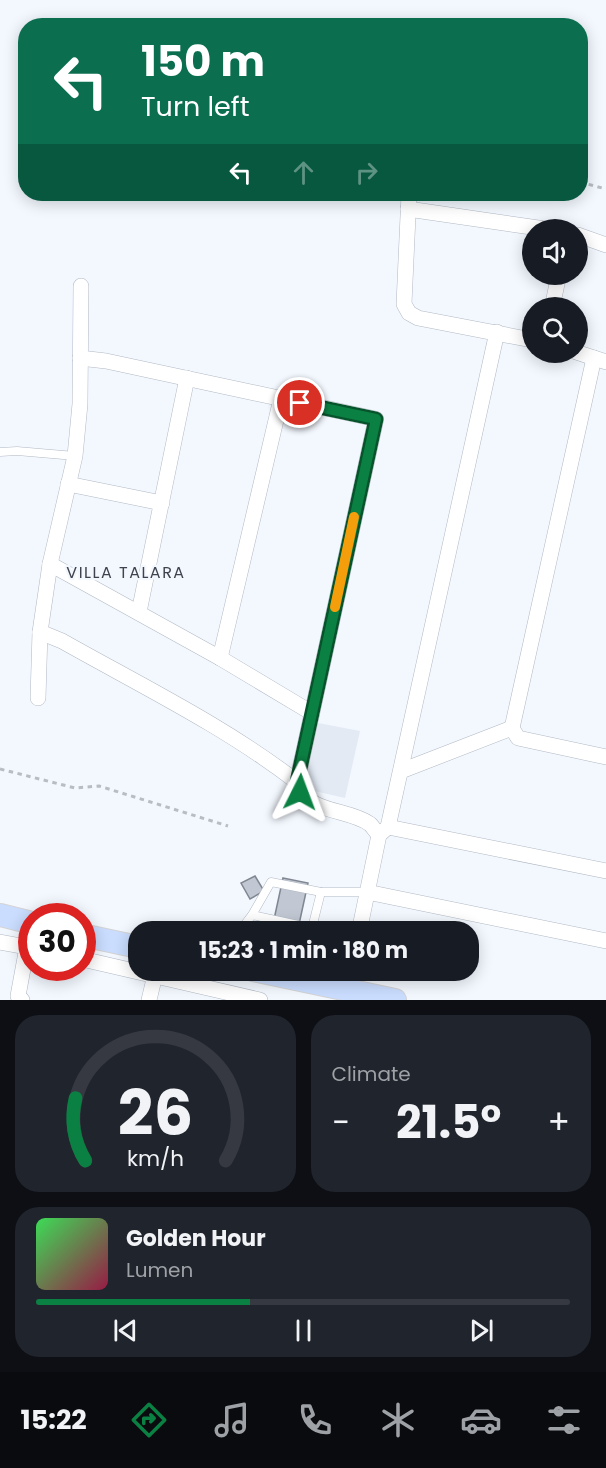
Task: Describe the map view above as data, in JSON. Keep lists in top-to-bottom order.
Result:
{
  "districts": ["VILLA TALARA"],
  "page": {
    "turn": ["150 m", "Turn left"],
    "limit": "30",
    "trip": "15:23 · 1 min · 180 m",
    "tile": "Climate",
    "heat": ["−", "21.5°", "+"],
    "song": ["Golden Hour", "Lumen"],
    "tabs": "15:22",
    "gauge": ["26", "km/h"]
  }
}
